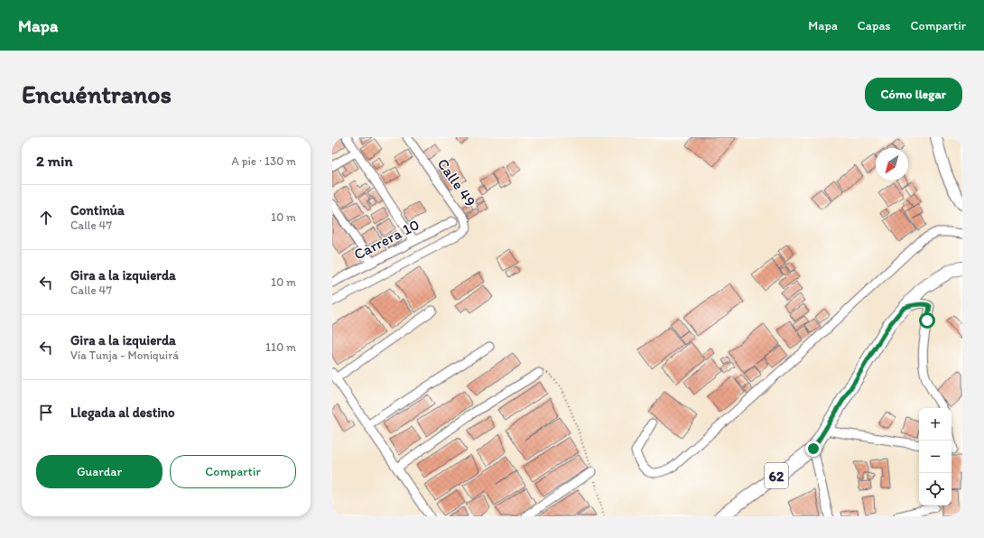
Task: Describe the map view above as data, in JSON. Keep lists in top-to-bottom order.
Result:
{
  "streets": {
    "main road": ["62"],
    "street": ["Calle 49", "Carrera 10"]
  },
  "north": "bottom left",
  "page": {
    "header": "Mapa",
    "nav": ["Mapa", "Capas", "Compartir"],
    "buttons": [
      "Cómo llegar",
      ["Guardar", "Compartir"]
    ],
    "title": "Encuéntranos",
    "heading": ["2 min", "A pie · 130 m"],
    "list": [
      ["Continúa", "Calle 47", "10 m"],
      ["Gira a la izquierda", "Calle 47", "10 m"],
      ["Gira a la izquierda", "Vía Tunja - Moniquirá", "110 m"],
      "Llegada al destino"
    ],
    "map_buttons": ["+", "−"]
  }
}
